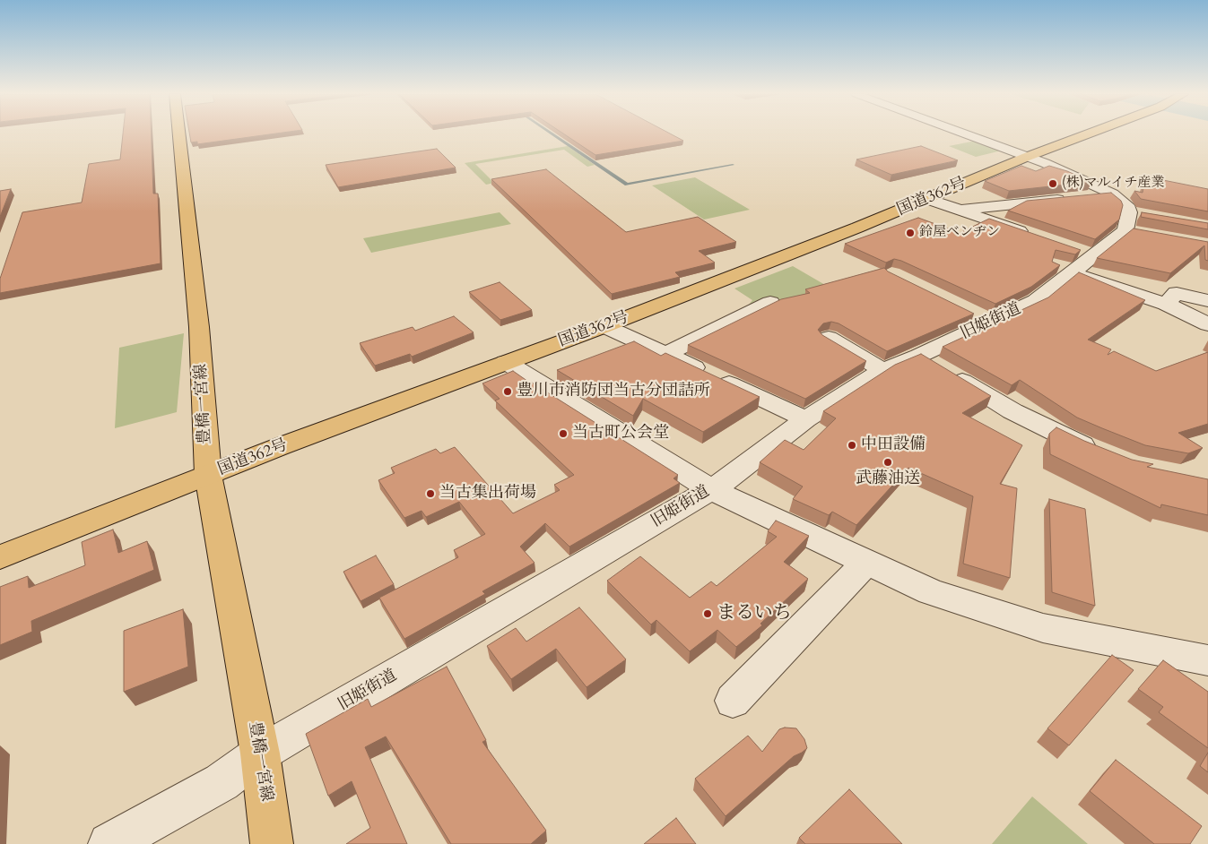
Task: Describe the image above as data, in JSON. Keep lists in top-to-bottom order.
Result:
{
  "streets": {
    "main road": ["国道362号", "豊橋一宮線"],
    "street": ["旧姫街道"]
  },
  "crossings": [
    ["国道362号", "旧姫街道"],
    ["国道362号", "豊橋一宮線"],
    ["旧姫街道", "豊橋一宮線"]
  ],
  "places": [
    "(株)マルイチ産業",
    "鈴屋ベンヂン",
    "豊川市消防団当古分団詰所",
    "当古町公会堂",
    "中田設備",
    "武藤油送",
    "当古集出荷場",
    "まるいち"
  ]
}
